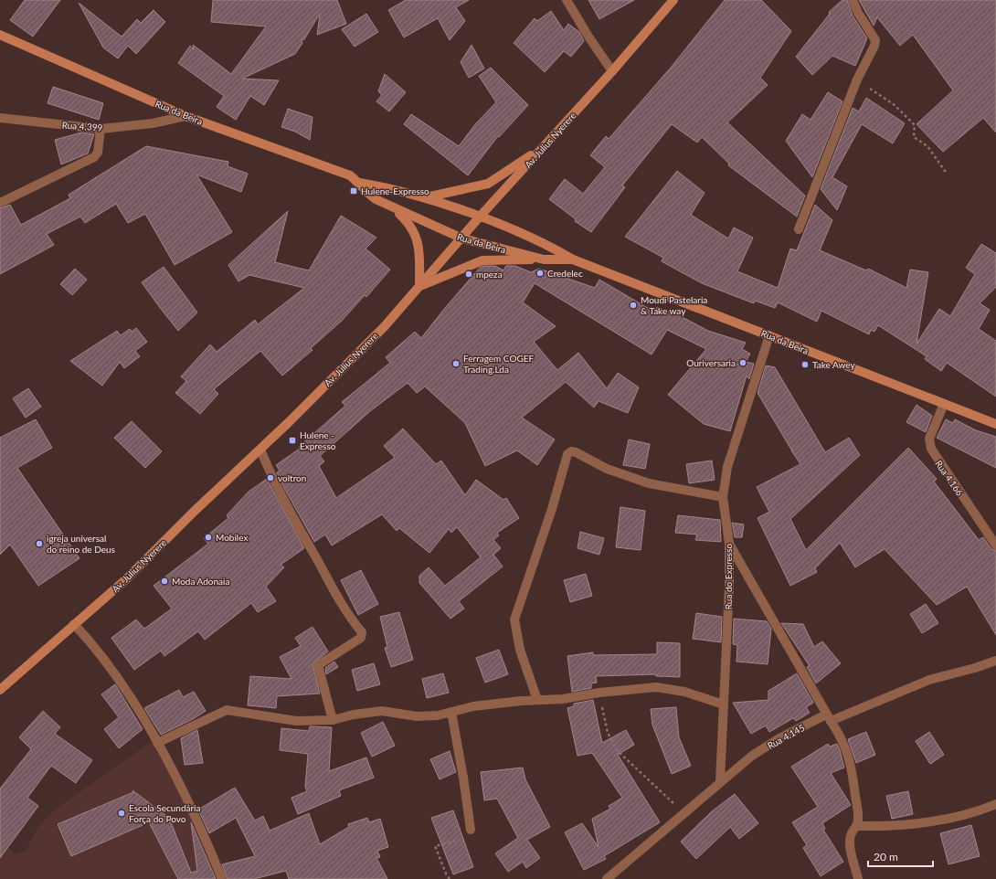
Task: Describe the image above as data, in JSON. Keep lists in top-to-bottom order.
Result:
{
  "streets": {
    "main road": ["Rua da Beira", "Av. Julius Nyerere"],
    "street": [
      "Rua 4.399",
      "Rua 4.166",
      "Rua do Expresso",
      "Rua 4.145"
    ]
  },
  "crossings": [
    ["Rua da Beira", "Rua 4.399"],
    ["Rua da Beira", "Av. Julius Nyerere"],
    ["Rua da Beira", "Rua 4.166"],
    ["Rua da Beira", "Rua do Expresso"],
    ["Rua do Expresso", "Rua 4.145"]
  ],
  "places": {
    "transit": ["Hulene-Expresso", "Hulene - Expresso"],
    "other": [
      "Credelec",
      "mpeza",
      "Moudi Pastelaria & Take way",
      "Ouriversaria",
      "Ferragem COGEF Trading.Lda",
      "Take Awey",
      "voltron",
      "Mobilex",
      "igreja universal do reino de Deus",
      "Moda Adonaia",
      "Escola Secundária Força do Povo"
    ]
  },
  "scale_bar": "20 m"
}
